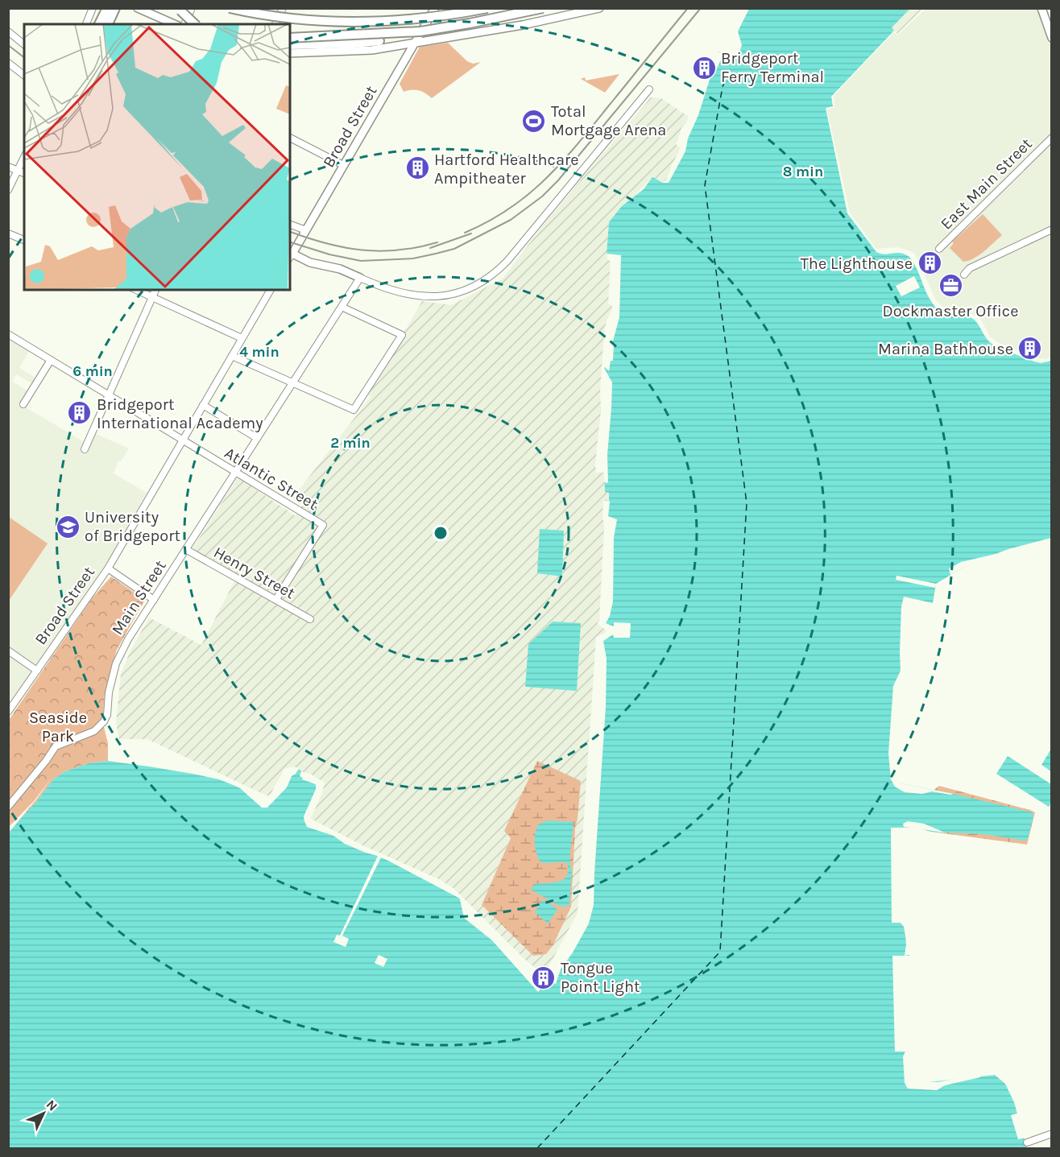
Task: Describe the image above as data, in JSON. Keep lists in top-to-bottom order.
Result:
{
  "streets": {
    "main road": ["Broad Street"],
    "street": [
      "East Main Street",
      "Atlantic Street",
      "Henry Street",
      "Main Street"
    ]
  },
  "crossings": [
    ["Broad Street", "Atlantic Street"],
    ["Atlantic Street", "Henry Street"],
    ["Atlantic Street", "Main Street"],
    ["Henry Street", "Main Street"]
  ],
  "parks": ["Seaside Park"],
  "places": {
    "building": [
      "Bridgeport Ferry Terminal",
      "Hartford Healthcare Ampitheater",
      "The Lighthouse",
      "Marina Bathhouse",
      "Bridgeport International Academy",
      "Tongue Point Light"
    ],
    "sports": ["Total Mortgage Arena"],
    "office": ["Dockmaster Office"],
    "school or university": ["University of Bridgeport"]
  },
  "north": "top right",
  "rings": [
    "8 min",
    "4 min",
    "6 min",
    "2 min"
  ]
}
